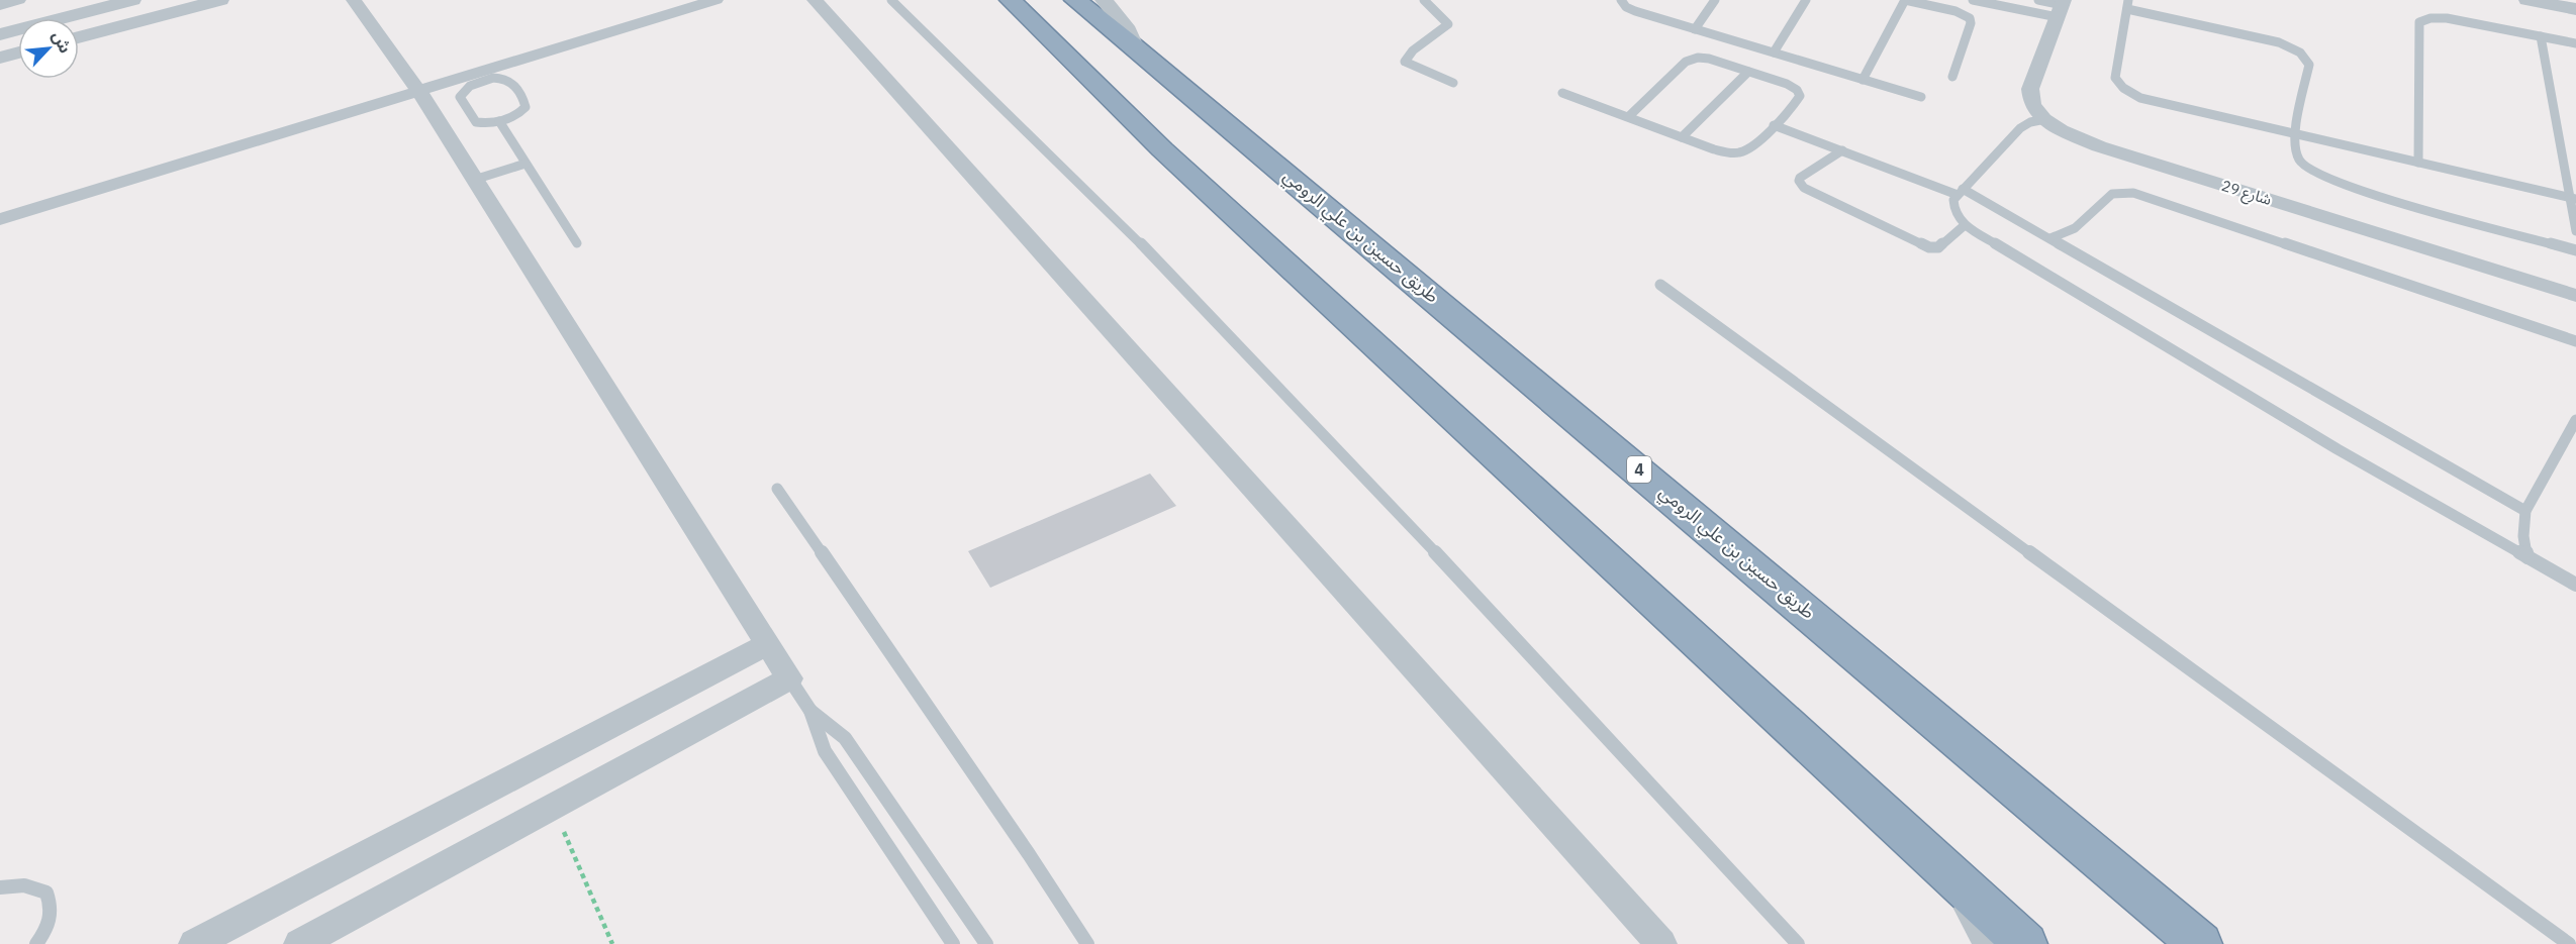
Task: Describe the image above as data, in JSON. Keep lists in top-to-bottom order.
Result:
{
  "streets": {
    "highway": ["طريق حسين بن علي الرومي", "4"],
    "street": ["شارع 29"]
  },
  "north": "top right"
}
